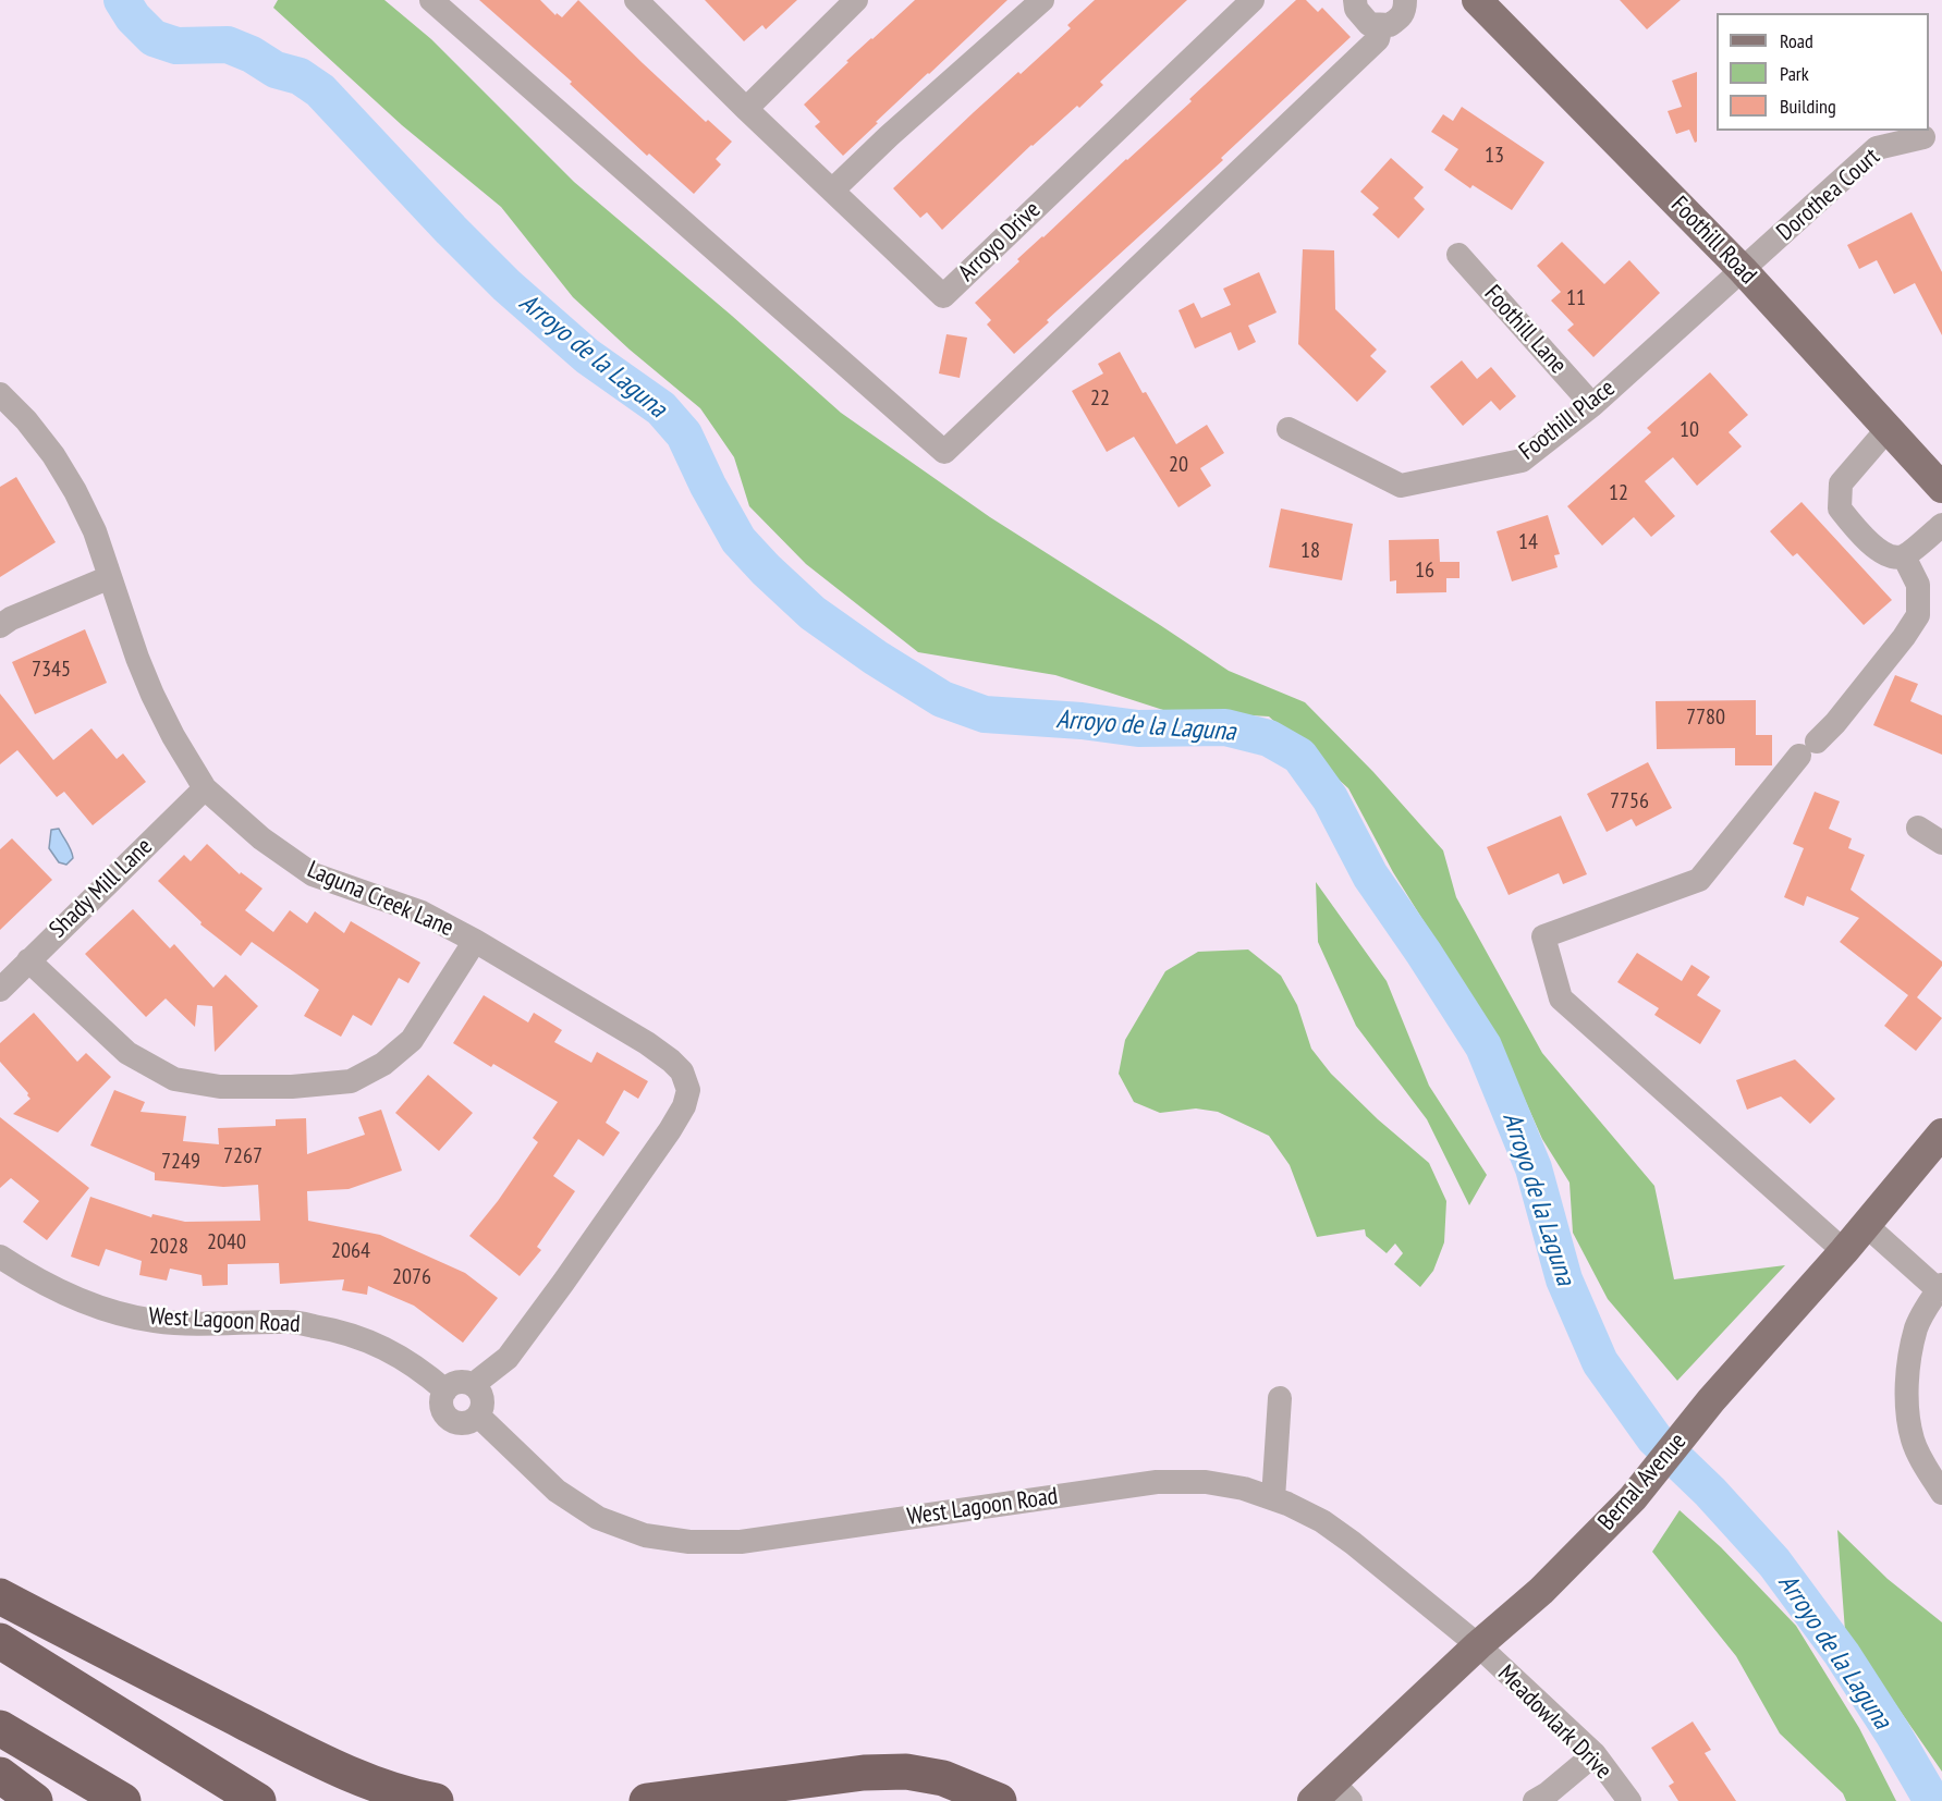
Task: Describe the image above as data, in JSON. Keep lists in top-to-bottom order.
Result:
{
  "streets": {
    "main road": ["Foothill Road", "Bernal Avenue"],
    "street": [
      "Dorothea Court",
      "Arroyo Drive",
      "Foothill Lane",
      "Foothill Place",
      "Shady Mill Lane",
      "Laguna Creek Lane",
      "West Lagoon Road",
      "Meadowlark Drive"
    ]
  },
  "crossings": [
    ["Dorothea Court", "Foothill Road"],
    ["Dorothea Court", "Foothill Place"],
    ["Foothill Road", "Foothill Place"],
    ["Foothill Lane", "Foothill Place"],
    ["Shady Mill Lane", "Laguna Creek Lane"],
    ["Laguna Creek Lane", "West Lagoon Road"],
    ["West Lagoon Road", "Bernal Avenue"],
    ["West Lagoon Road", "Meadowlark Drive"],
    ["Bernal Avenue", "Meadowlark Drive"]
  ],
  "water": ["Arroyo de la Laguna"],
  "house_numbers": [
    "13",
    "11",
    "22",
    "10",
    "20",
    "12",
    "14",
    "18",
    "16",
    "7345",
    "7780",
    "7756",
    "7267",
    "7249",
    "2040",
    "2028",
    "2064",
    "2076"
  ],
  "legend": ["Road", "Park", "Building"]
}
